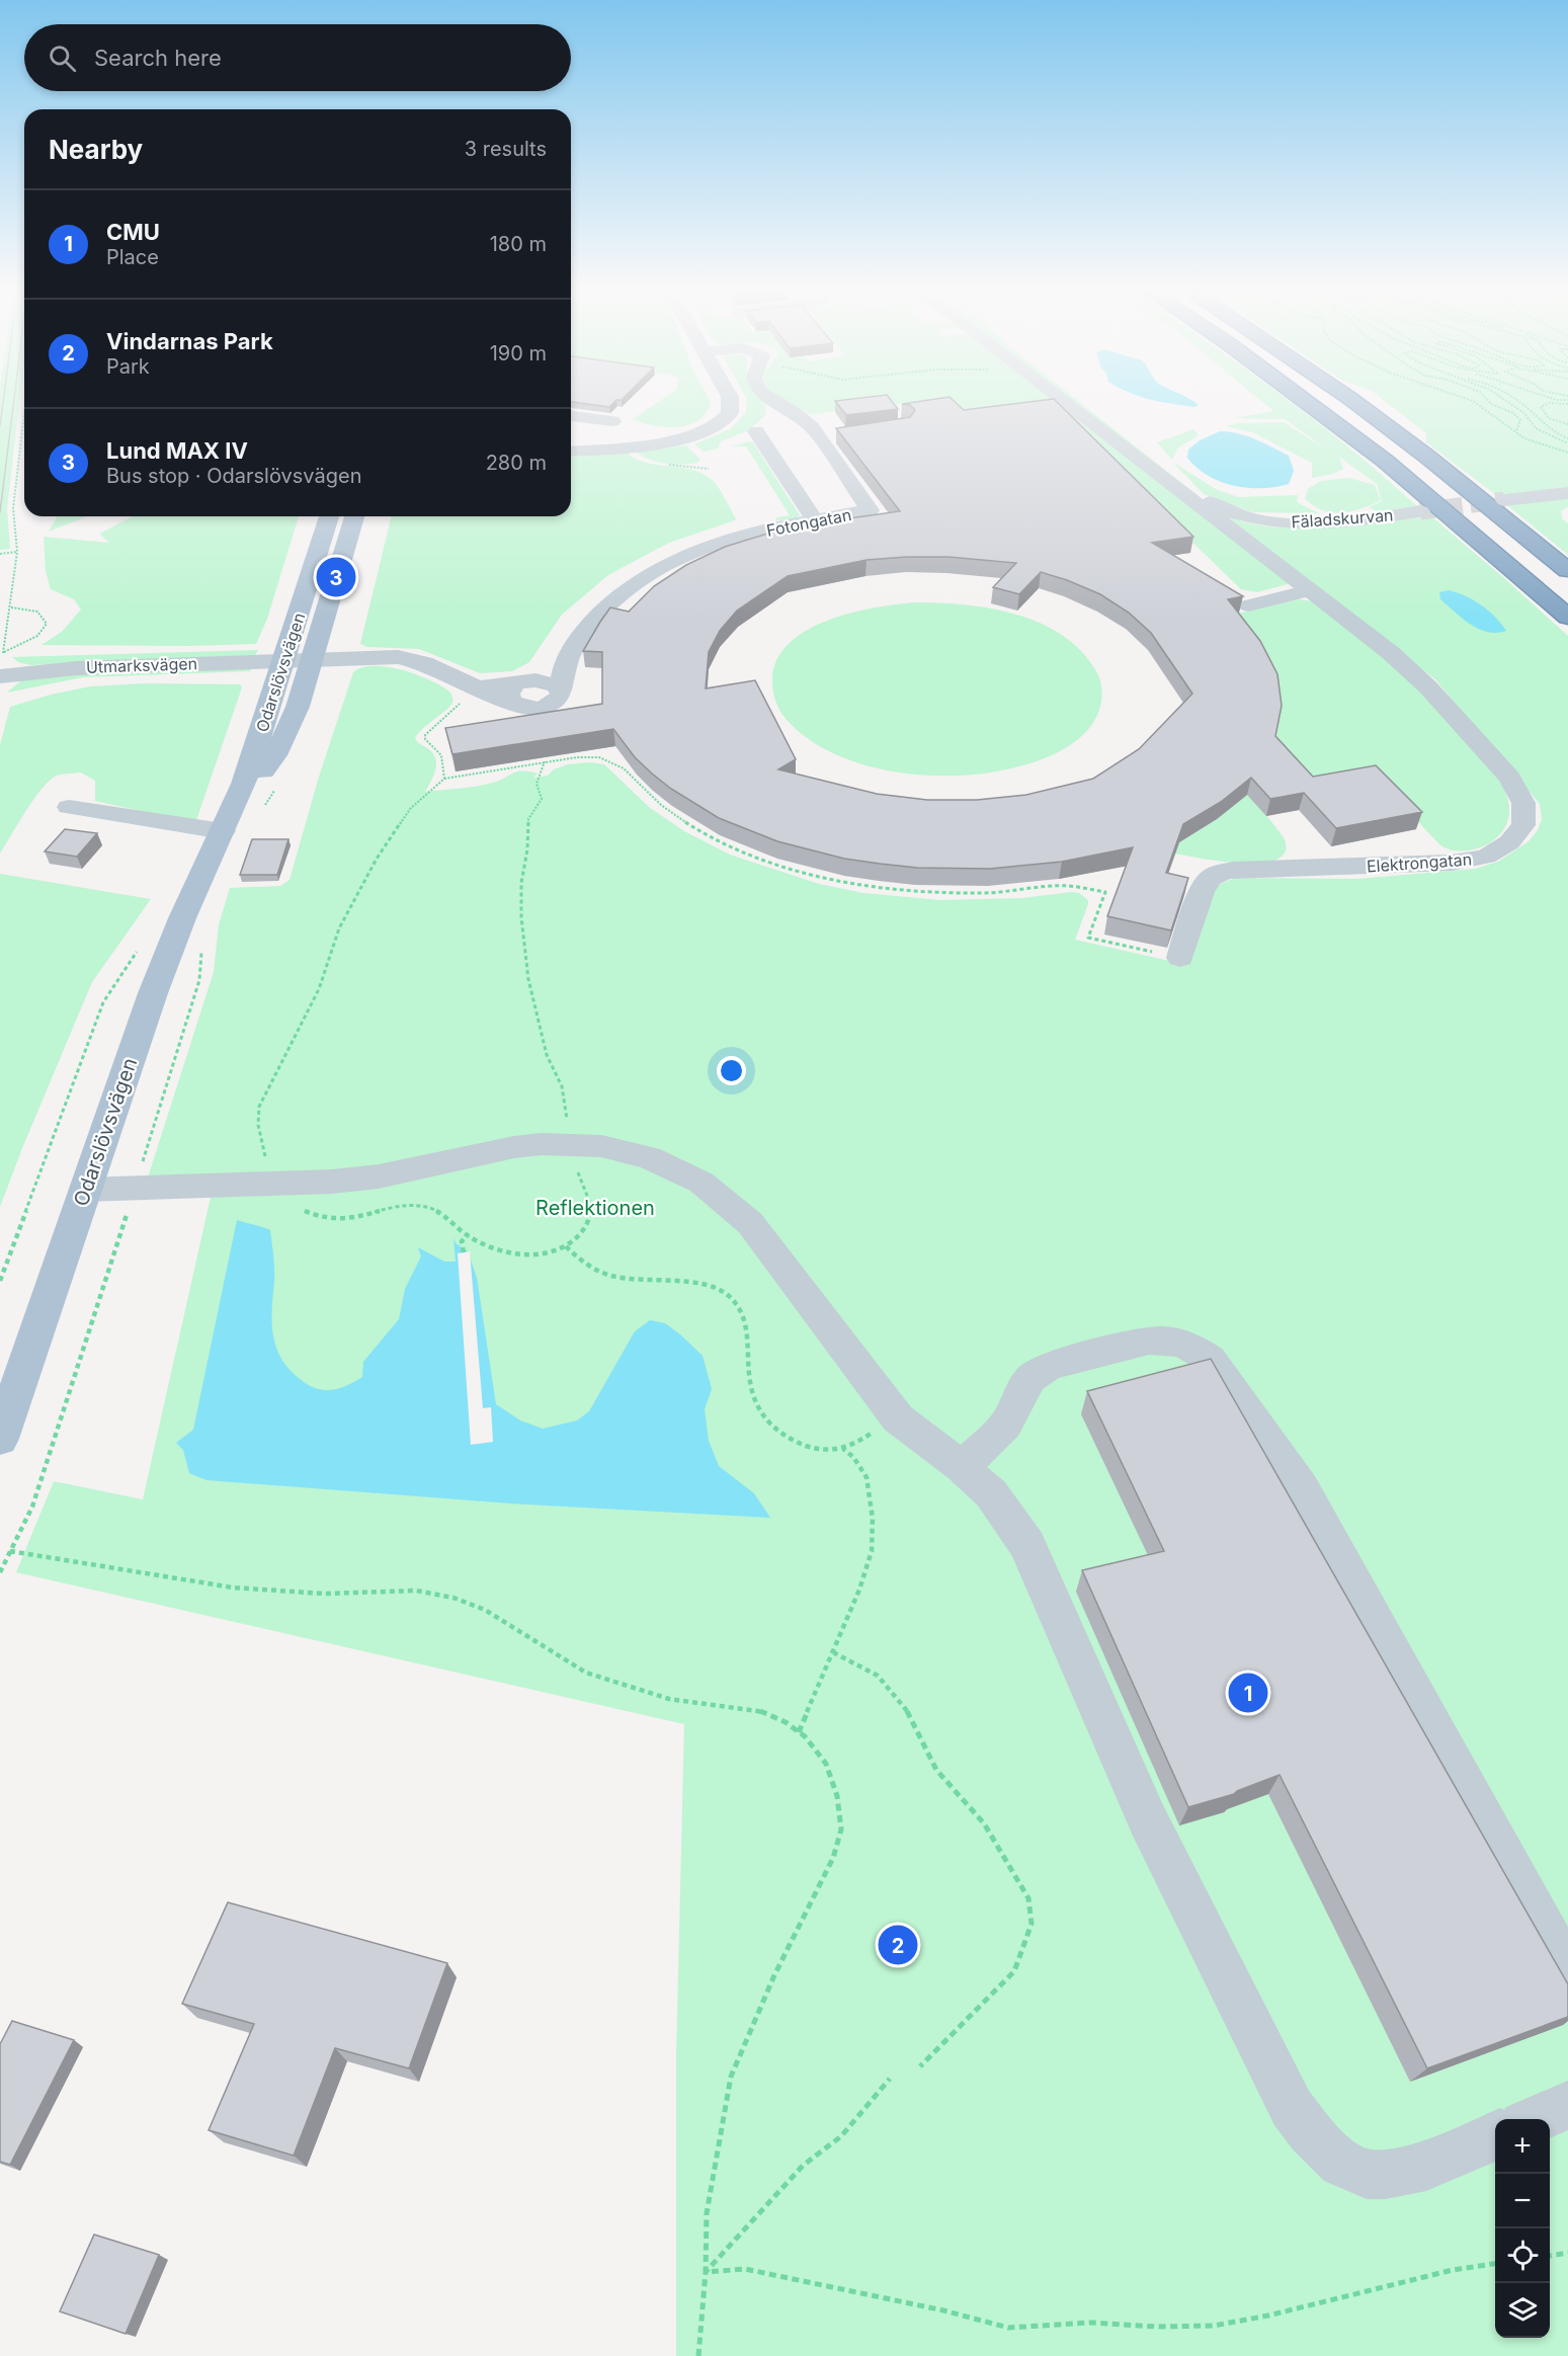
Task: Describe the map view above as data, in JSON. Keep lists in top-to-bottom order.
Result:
{
  "streets": {
    "main road": ["Odarslövsvägen"],
    "street": [
      "Fäladskurvan",
      "Fotongatan",
      "Utmarksvägen",
      "Elektrongatan"
    ]
  },
  "crossings": [
    ["Fotongatan", "Utmarksvägen"],
    ["Fotongatan", "Odarslövsvägen"],
    ["Utmarksvägen", "Odarslövsvägen"]
  ],
  "parks": ["Reflektionen"],
  "page": {
    "search": "Search here",
    "heading": ["Nearby", "3 results"],
    "list": [
      {
        "mark": "1",
        "name": "CMU",
        "note": "Place",
        "value": "180 m"
      },
      {
        "mark": "2",
        "name": "Vindarnas Park",
        "note": "Park",
        "value": "190 m"
      },
      {
        "mark": "3",
        "name": "Lund MAX IV",
        "note": "Bus stop · Odarslövsvägen",
        "value": "280 m"
      }
    ],
    "pins": ["3", "1", "2"],
    "map_buttons": ["+", "−"]
  }
}
